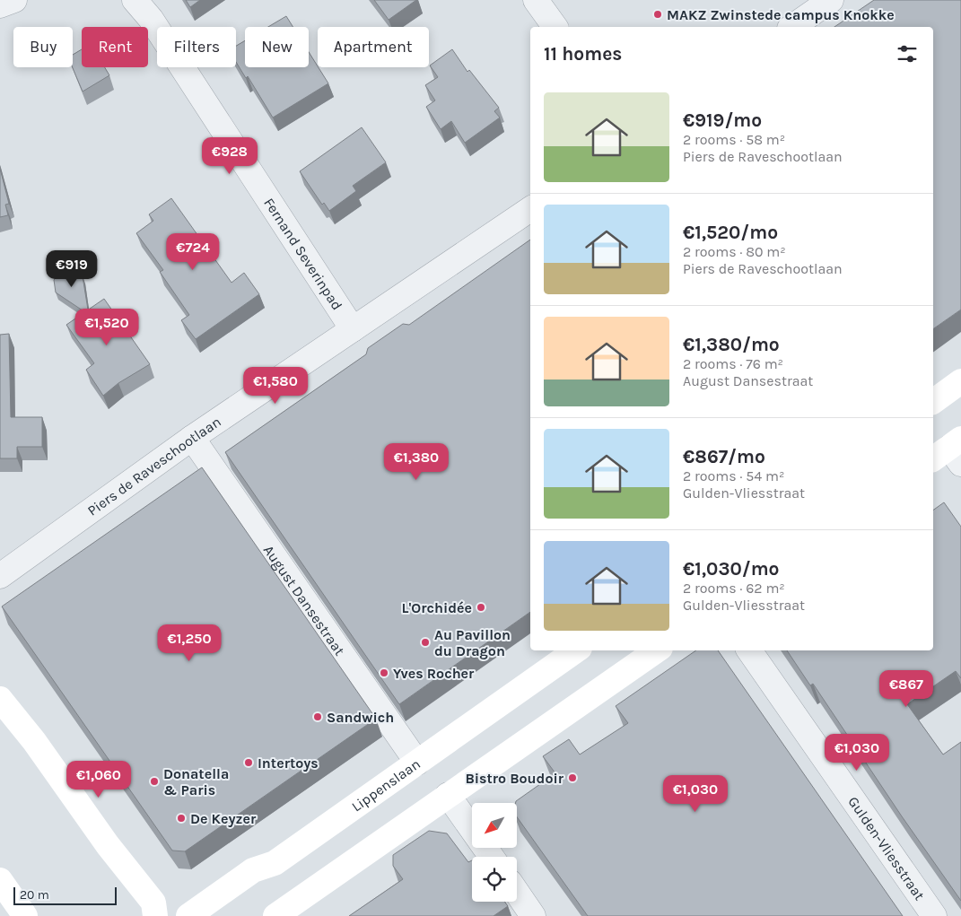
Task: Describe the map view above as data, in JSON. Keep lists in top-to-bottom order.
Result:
{
  "streets": {
    "main road": ["Lippenslaan"],
    "street": [
      "Fernand Severinpad",
      "Piers de Raveschootlaan",
      "August Dansestraat",
      "Gulden-Vliesstraat"
    ]
  },
  "crossings": [
    ["Fernand Severinpad", "Piers de Raveschootlaan"],
    ["Piers de Raveschootlaan", "August Dansestraat"],
    ["August Dansestraat", "Lippenslaan"]
  ],
  "places": [
    "MAKZ Zwinstede campus Knokke",
    "L'Orchidée",
    "Au Pavillon du Dragon",
    "Yves Rocher",
    "Sandwich",
    "Intertoys",
    "Bistro Boudoir",
    "Donatella & Paris",
    "De Keyzer"
  ],
  "scale_bar": "20 m",
  "north": "bottom left",
  "page": {
    "chip": [
      "Buy",
      "Rent",
      "Filters",
      "New",
      "Apartment"
    ],
    "heading": "11 homes",
    "list": [
      {
        "name": "€919/mo",
        "note": "2 rooms · 58 m² · Piers de Raveschootlaan"
      },
      {
        "name": "€1,520/mo",
        "note": "2 rooms · 80 m² · Piers de Raveschootlaan"
      },
      {
        "name": "€1,380/mo",
        "note": "2 rooms · 76 m² · August Dansestraat"
      },
      {
        "name": "€867/mo",
        "note": "2 rooms · 54 m² · Gulden-Vliesstraat"
      },
      {
        "name": "€1,030/mo",
        "note": "2 rooms · 62 m² · Gulden-Vliesstraat"
      }
    ],
    "price": [
      "€928",
      "€724",
      "€919",
      "€1,520",
      "€1,580",
      "€1,380",
      "€1,250",
      "€867",
      "€1,030",
      "€1,060",
      "€1,030"
    ],
    "scale": "20 m"
  }
}
